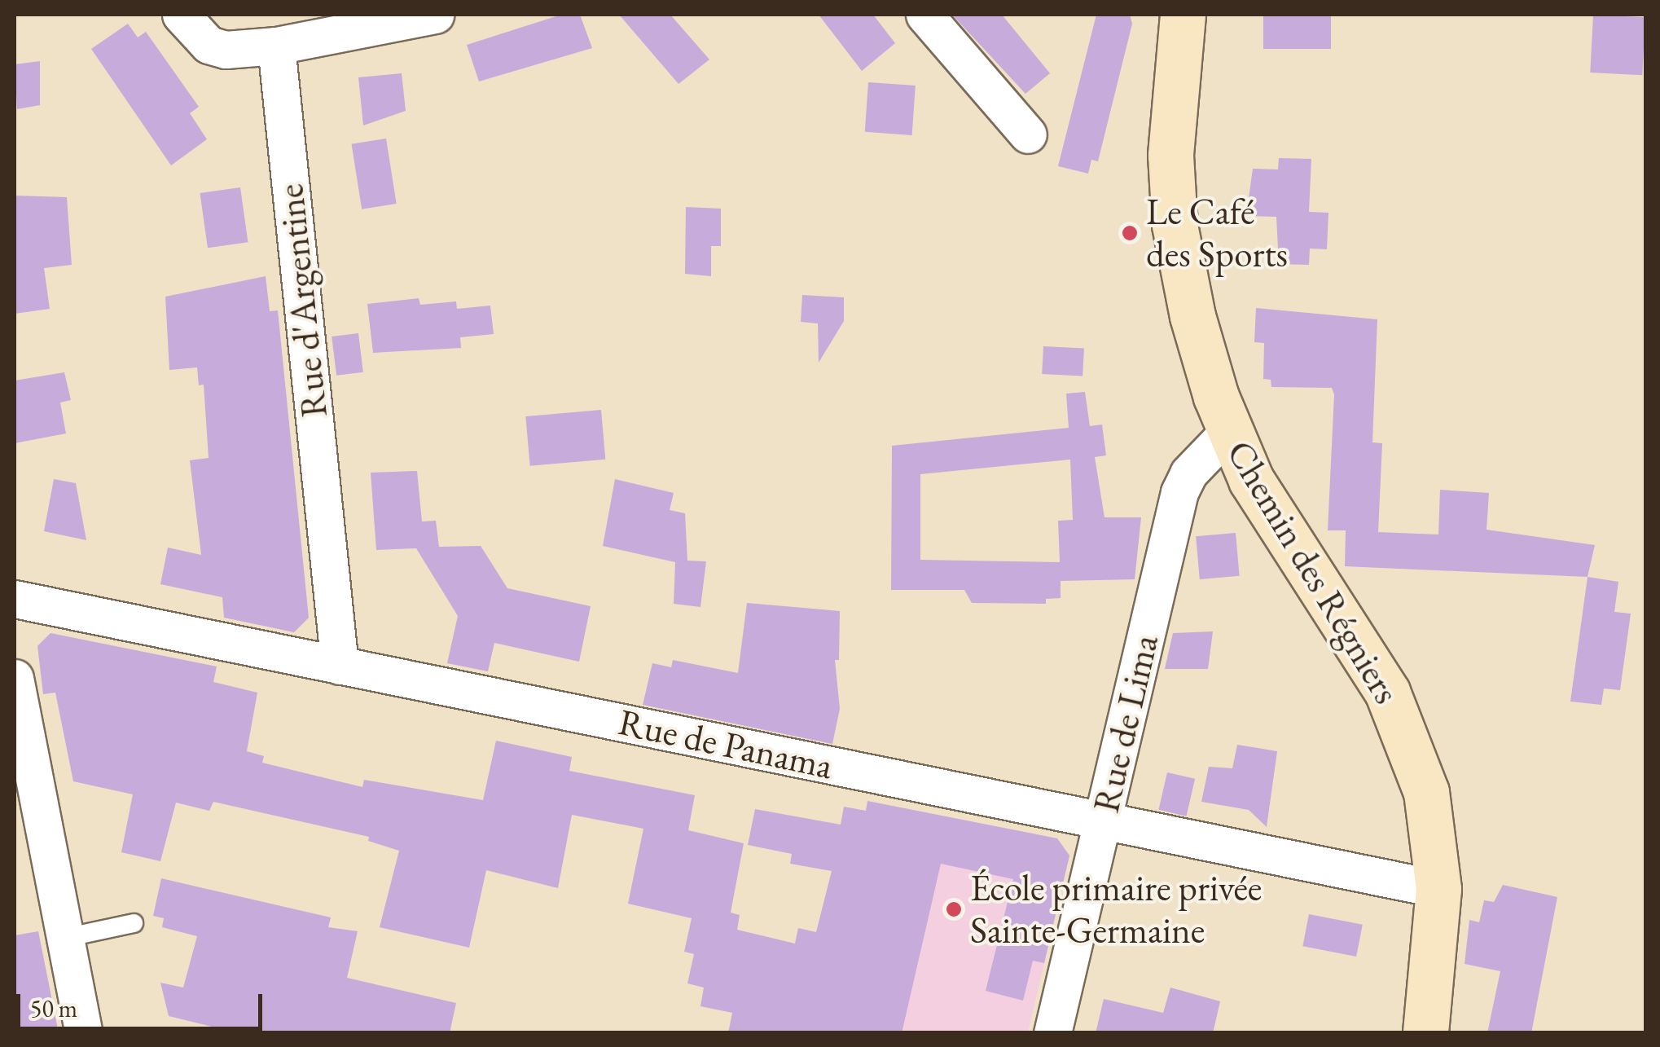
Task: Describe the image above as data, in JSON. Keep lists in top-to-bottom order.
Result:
{
  "streets": {
    "main road": ["Chemin des Régniers"],
    "street": ["Rue d'Argentine", "Rue de Lima", "Rue de Panama"]
  },
  "crossings": [
    ["Rue d'Argentine", "Rue de Panama"],
    ["Chemin des Régniers", "Rue de Lima"],
    ["Chemin des Régniers", "Rue de Panama"],
    ["Rue de Lima", "Rue de Panama"]
  ],
  "places": ["Le Café des Sports", "École primaire privée Sainte-Germaine"],
  "scale_bar": "50 m"
}
